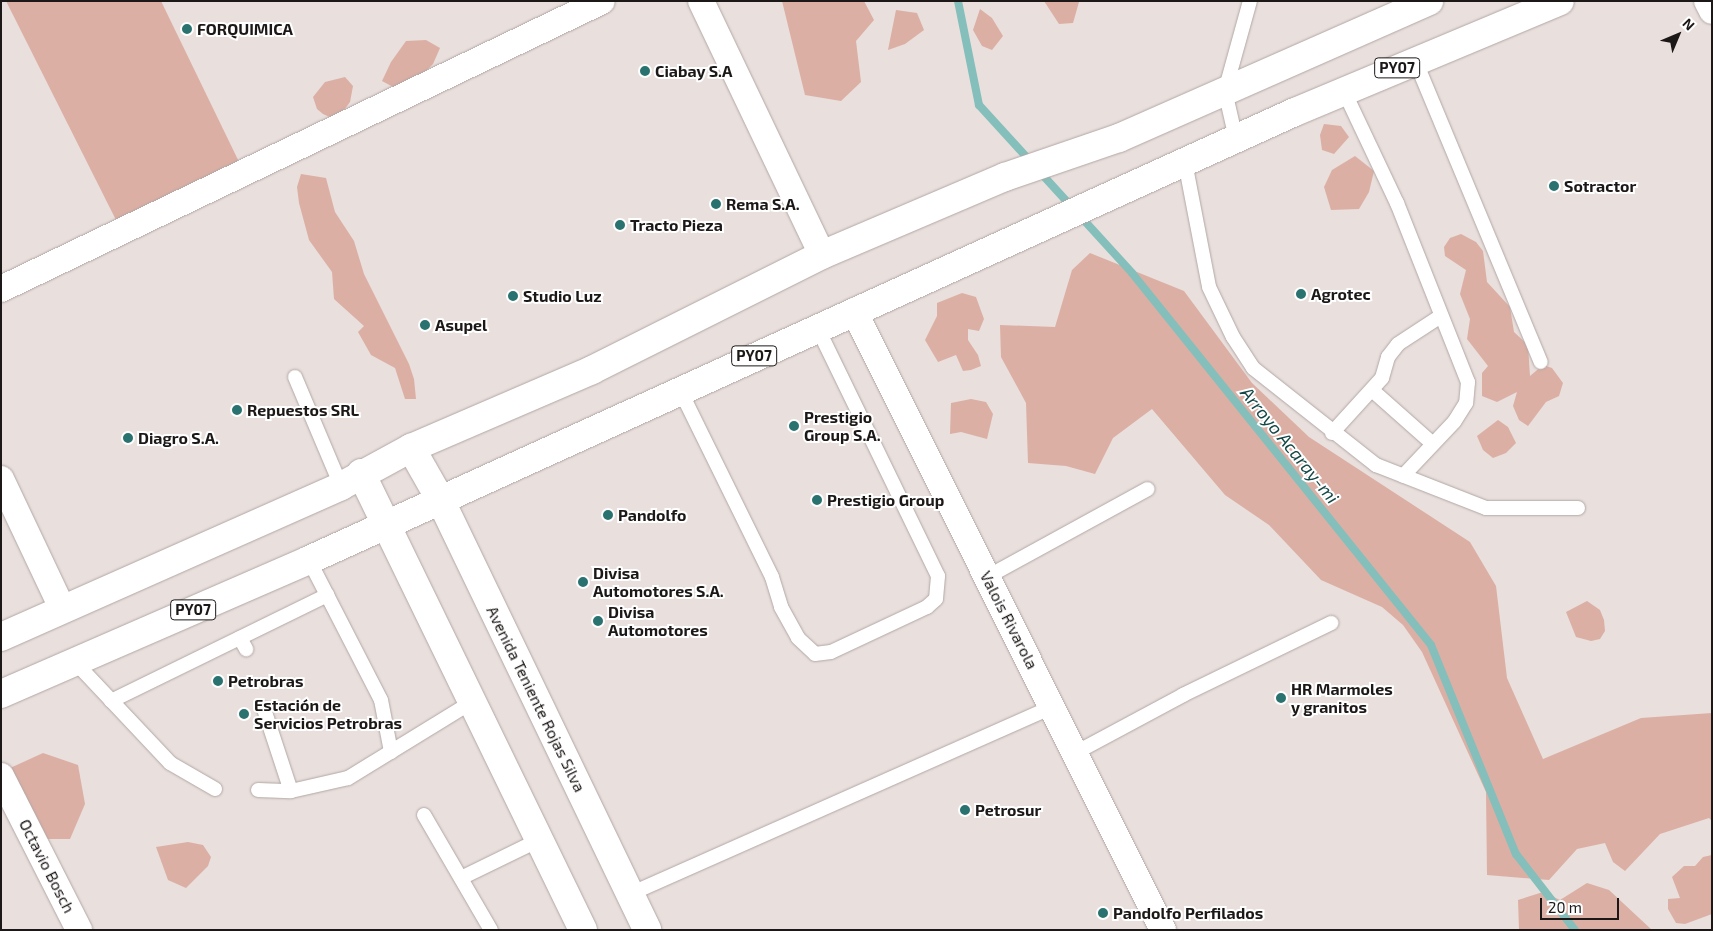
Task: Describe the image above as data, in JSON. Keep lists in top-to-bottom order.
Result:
{
  "streets": {
    "main road": ["PY07", "Avenida Teniente Rojas Silva"],
    "street": ["Valois Rivarola", "Octavio Bosch"]
  },
  "crossings": [
    ["PY07", "Valois Rivarola"],
    ["PY07", "Avenida Teniente Rojas Silva"]
  ],
  "water": ["Arroyo Acaray-mi"],
  "places": [
    "FORQUIMICA",
    "Ciabay S.A",
    "Sotractor",
    "Rema S.A.",
    "Tracto Pieza",
    "Agrotec",
    "Studio Luz",
    "Asupel",
    "Repuestos SRL",
    "Prestigio Group S.A.",
    "Diagro S.A.",
    "Prestigio Group",
    "Pandolfo",
    "Divisa Automotores S.A.",
    "Divisa Automotores",
    "Petrobras",
    "HR Marmoles y granitos",
    "Estación de Servicios Petrobras",
    "Petrosur",
    "Pandolfo Perfilados"
  ],
  "scale_bar": "20 m",
  "north": "top right"
}
